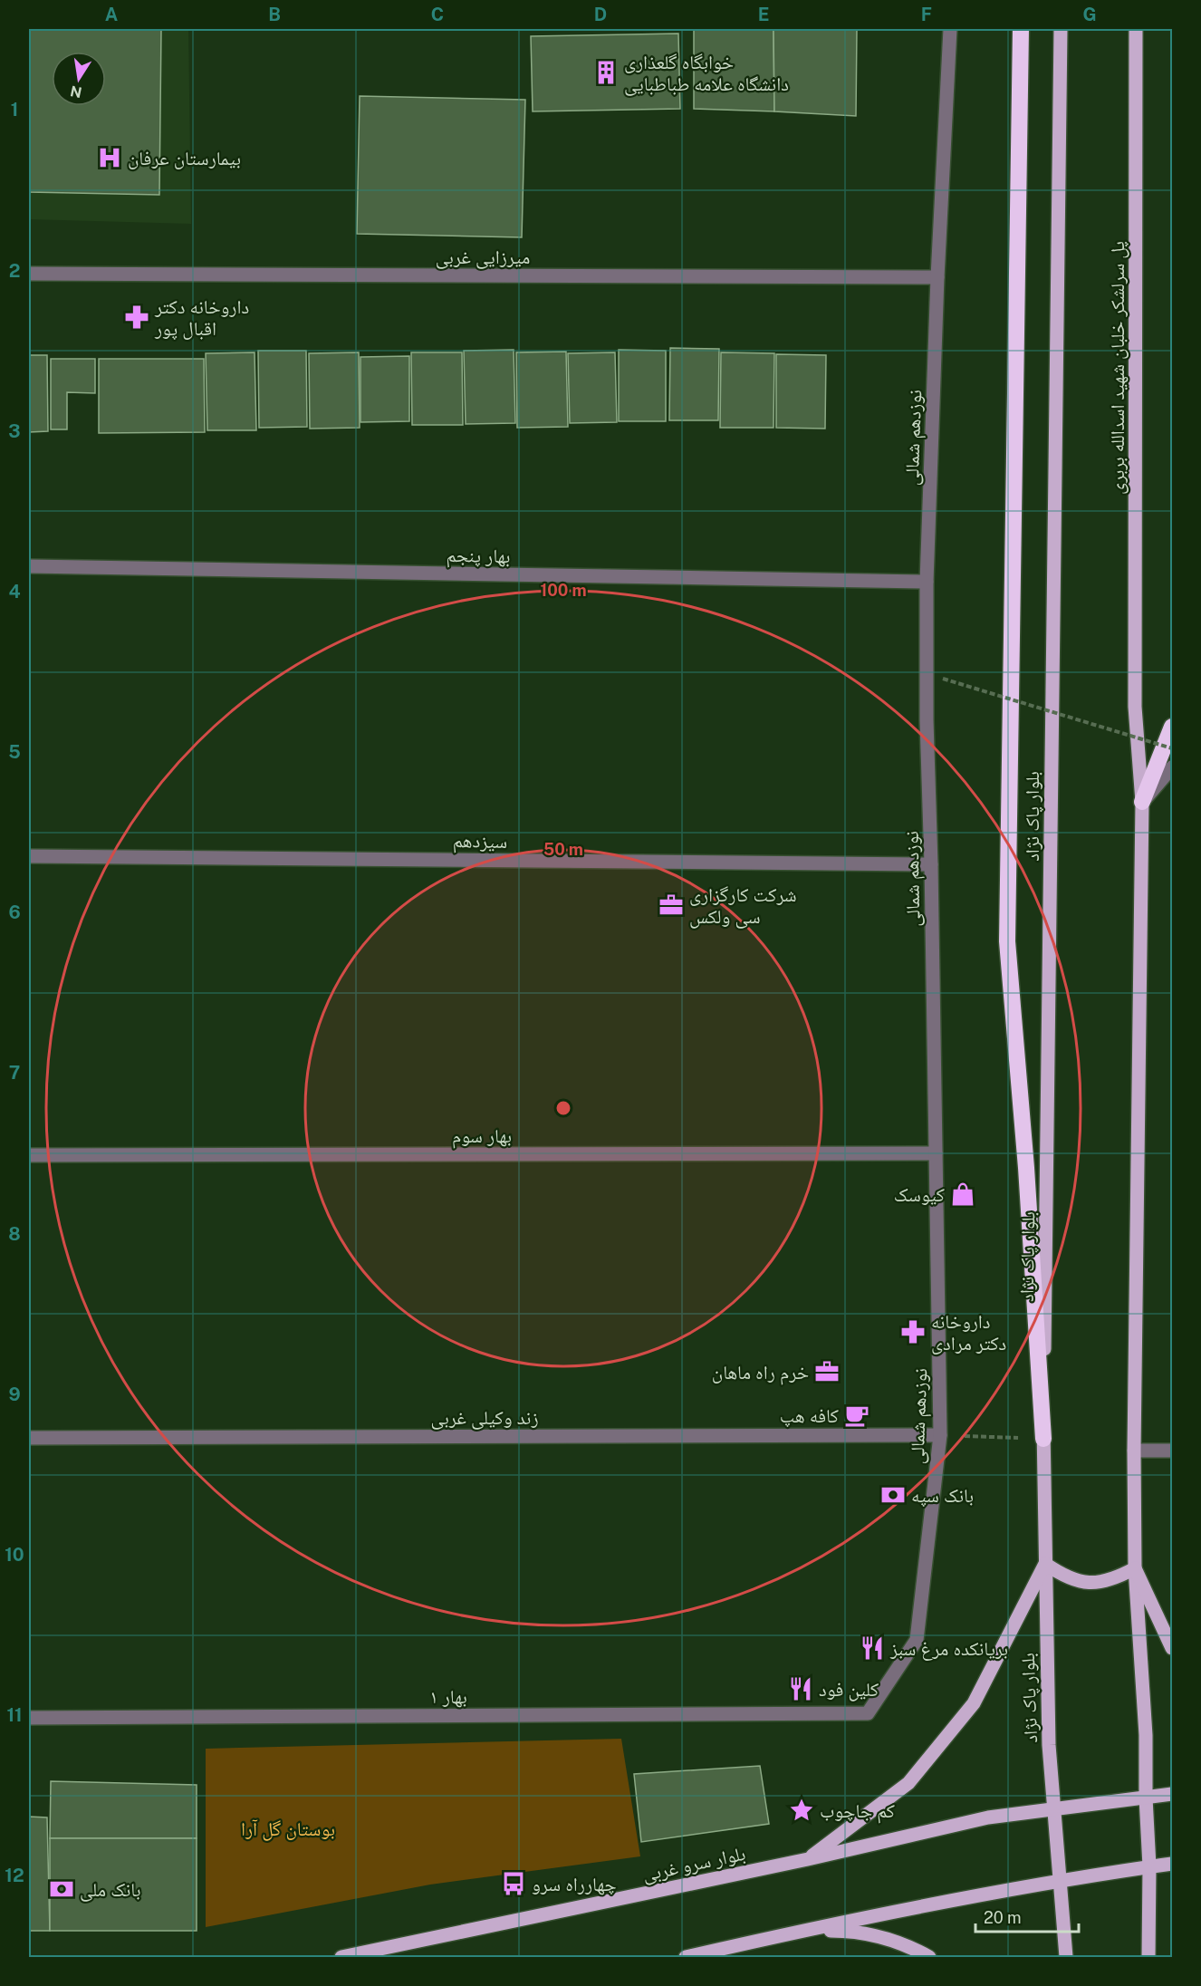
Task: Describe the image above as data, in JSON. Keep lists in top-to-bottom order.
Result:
{
  "streets": {
    "main road": ["پل سرلشکر خلبان شهید اسدالله بربری", "بلوار پاک نژاد", "بلوار سرو غربی"],
    "street": [
      "میرزایی غربی",
      "نوزدهم شمالی",
      "بهار پنجم",
      "سیزدهم",
      "بهار سوم",
      "زند وکیلی غربی",
      "بهار ۱"
    ]
  },
  "crossings": [
    ["میرزایی غربی", "نوزدهم شمالی"],
    ["نوزدهم شمالی", "بهار پنجم"],
    ["نوزدهم شمالی", "سیزدهم"],
    ["نوزدهم شمالی", "بهار سوم"],
    ["نوزدهم شمالی", "زند وکیلی غربی"],
    ["نوزدهم شمالی", "بهار ۱"],
    ["بلوار پاک نژاد", "بلوار سرو غربی"]
  ],
  "parks": ["بوستان گل‌ آرا"],
  "places": {
    "building": ["خوابگاه گلعذاری دانشگاه علامه طباطبایی"],
    "hospital": ["بیمارستان عرفان"],
    "pharmacy": ["داروخانه دکتر اقبال پور", "داروخانه دکتر مرادی"],
    "office": ["شرکت کارگزاری سی ولکس", "خرم راه ماهان"],
    "shop": ["کیوسک"],
    "cafe": ["کافه هپ"],
    "bank": ["بانک سپه", "بانک ملی"],
    "restaurant": ["بریانکده مرغ سبز", "کلین فود"],
    "place": ["کم جاچوب"],
    "bus stop": ["چهارراه سرو"]
  },
  "scale_bar": "20 m",
  "north": "bottom",
  "grid": {
    "columns": [
      "A",
      "B",
      "C",
      "D",
      "E",
      "F",
      "G"
    ],
    "rows": [
      "1",
      "2",
      "3",
      "4",
      "5",
      "6",
      "7",
      "8",
      "9",
      "10",
      "11",
      "12"
    ]
  },
  "rings": ["100 m", "50 m"]
}
